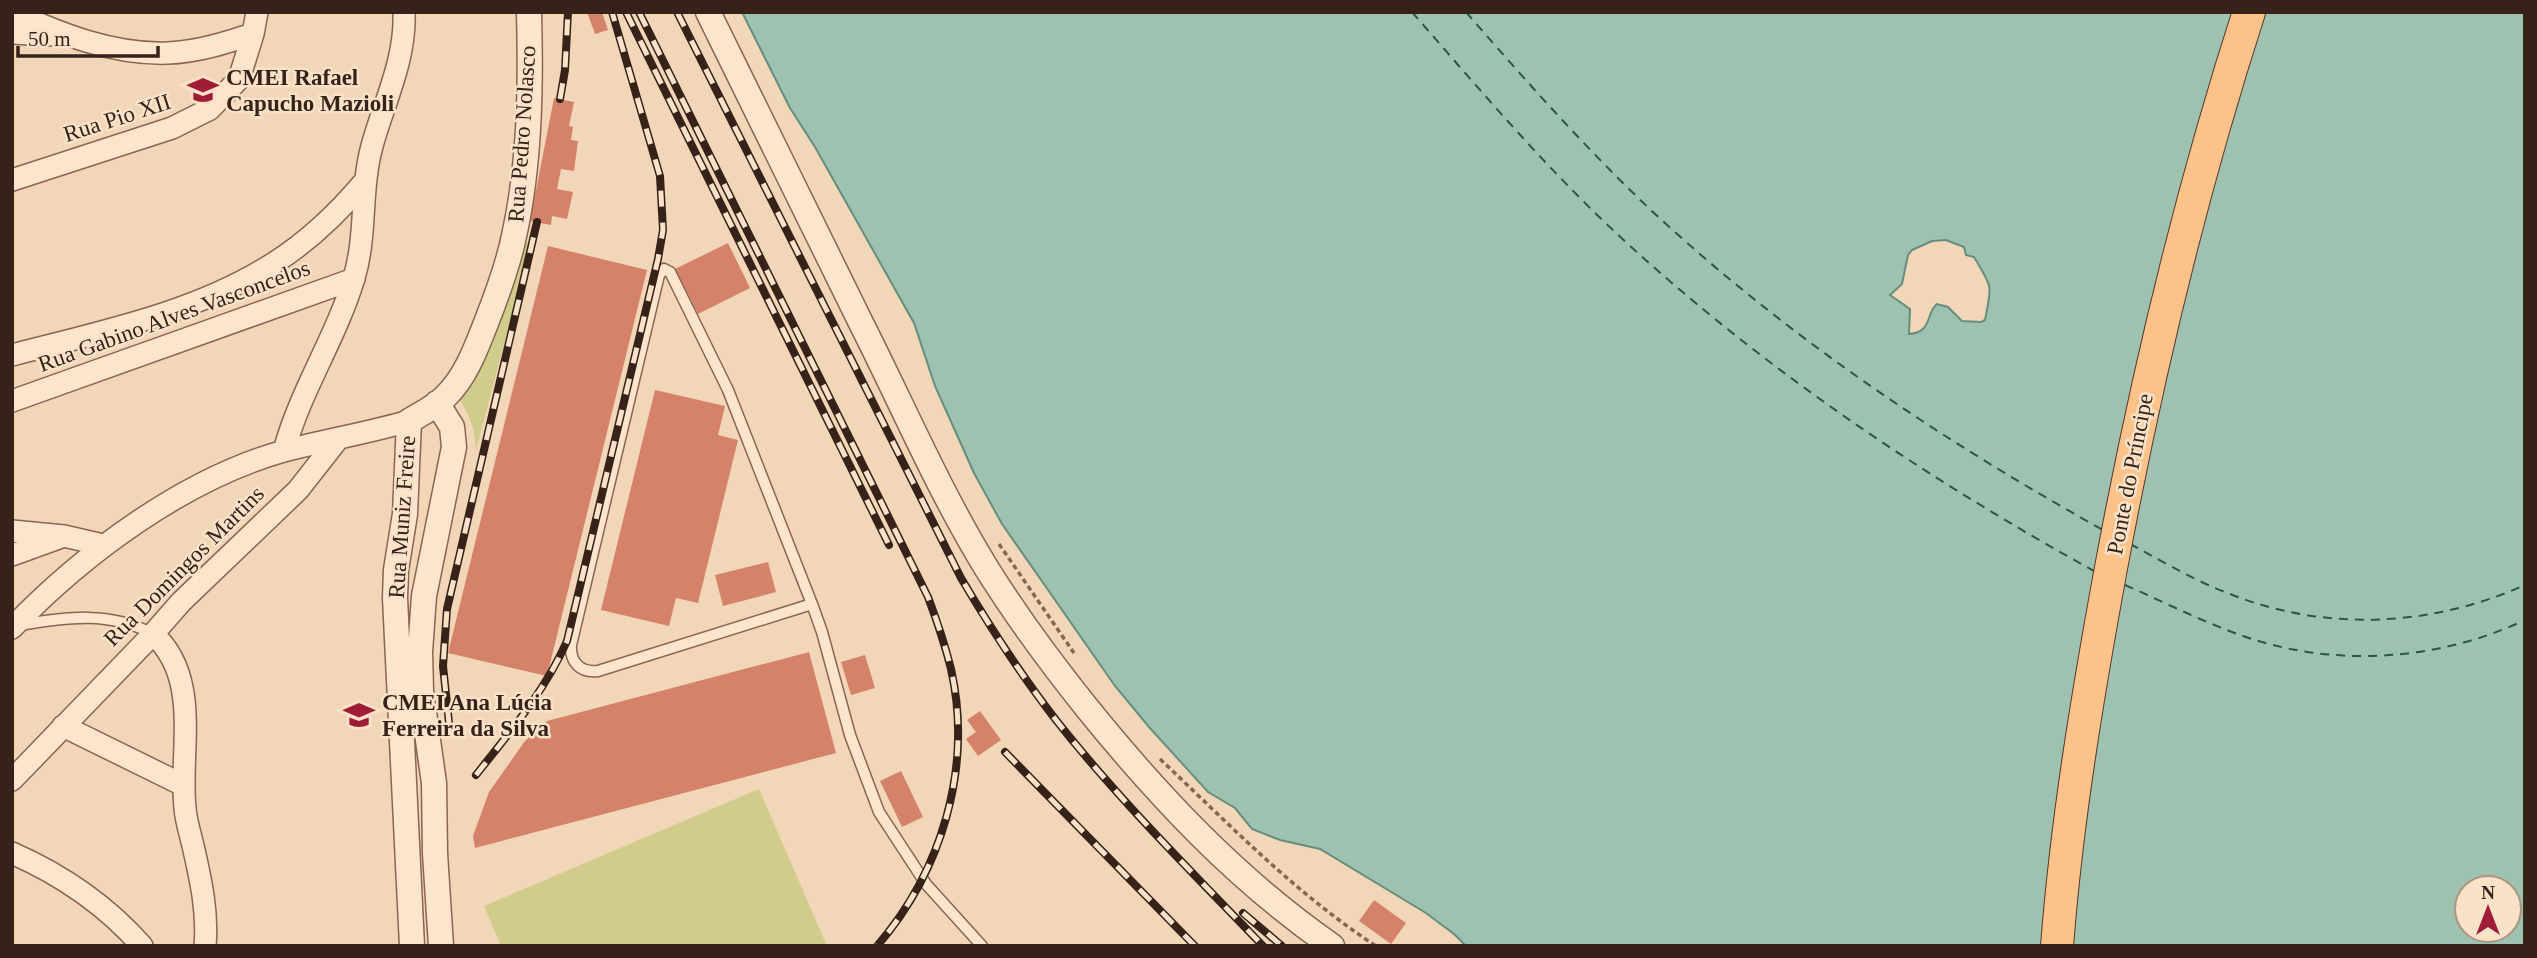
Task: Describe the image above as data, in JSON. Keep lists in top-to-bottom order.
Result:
{
  "streets": {
    "main road": ["Ponte do Príncipe"],
    "street": [
      "Rua Pio XII",
      "Rua Pedro Nolasco",
      "Rua Gabino Alves Vasconcelos",
      "Rua Muniz Freire",
      "Rua Domingos Martins"
    ]
  },
  "crossings": [
    ["Rua Pedro Nolasco", "Rua Muniz Freire"]
  ],
  "places": {
    "school or university": ["CMEI Rafael Capucho Mazioli", "CMEI Ana Lúcia Ferreira da Silva"]
  },
  "scale_bar": "50 m",
  "north": "top"
}
